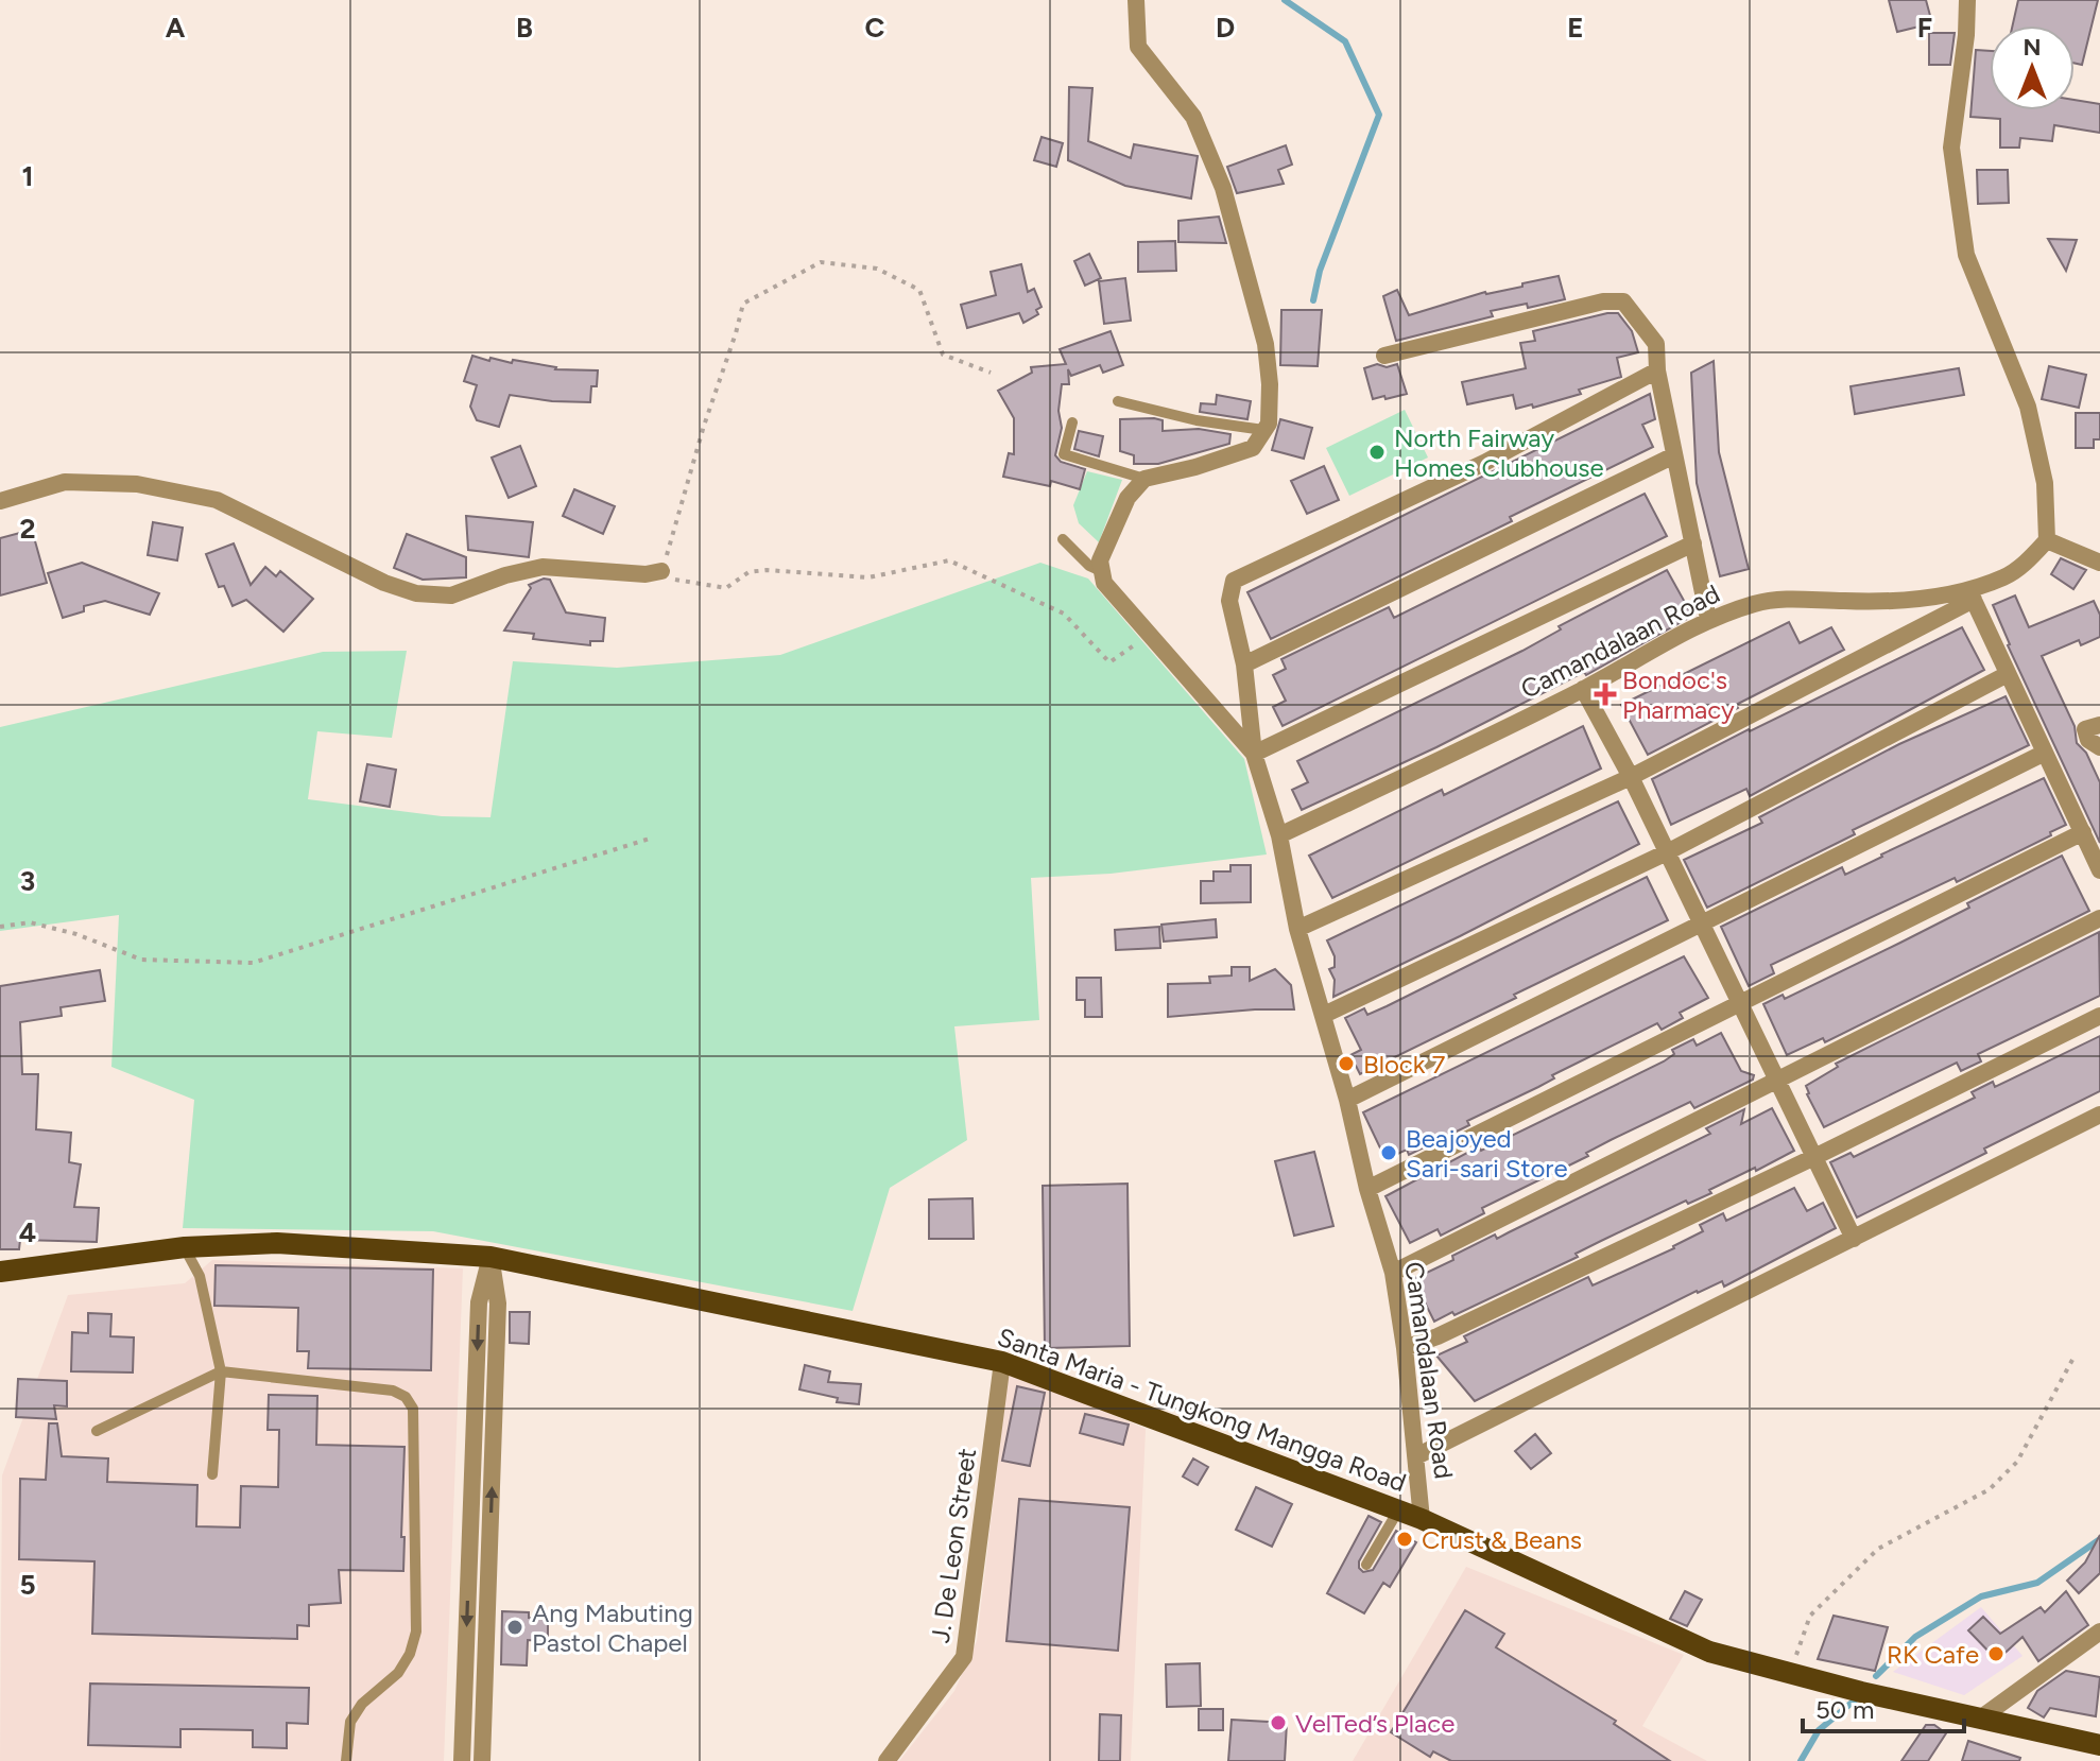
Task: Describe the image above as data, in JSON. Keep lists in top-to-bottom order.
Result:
{
  "streets": {
    "main road": ["Santa Maria - Tungkong Mangga Road"],
    "street": ["Camandalaan Road", "J. De Leon Street"]
  },
  "crossings": [
    ["Camandalaan Road", "Santa Maria - Tungkong Mangga Road"],
    ["Santa Maria - Tungkong Mangga Road", "J. De Leon Street"]
  ],
  "places": {
    "other": [
      "North Fairway Homes Clubhouse",
      "Block 7",
      "Beajoyed Sari-sari Store",
      "Crust & Beans",
      "Ang Mabuting Pastol Chapel",
      "RK Cafe",
      "VelTed’s Place"
    ],
    "health": ["Bondoc's Pharmacy"]
  },
  "scale_bar": "50 m",
  "north": "top",
  "grid": {
    "columns": [
      "A",
      "B",
      "C",
      "D",
      "E",
      "F"
    ],
    "rows": [
      "1",
      "2",
      "3",
      "4",
      "5"
    ]
  }
}
